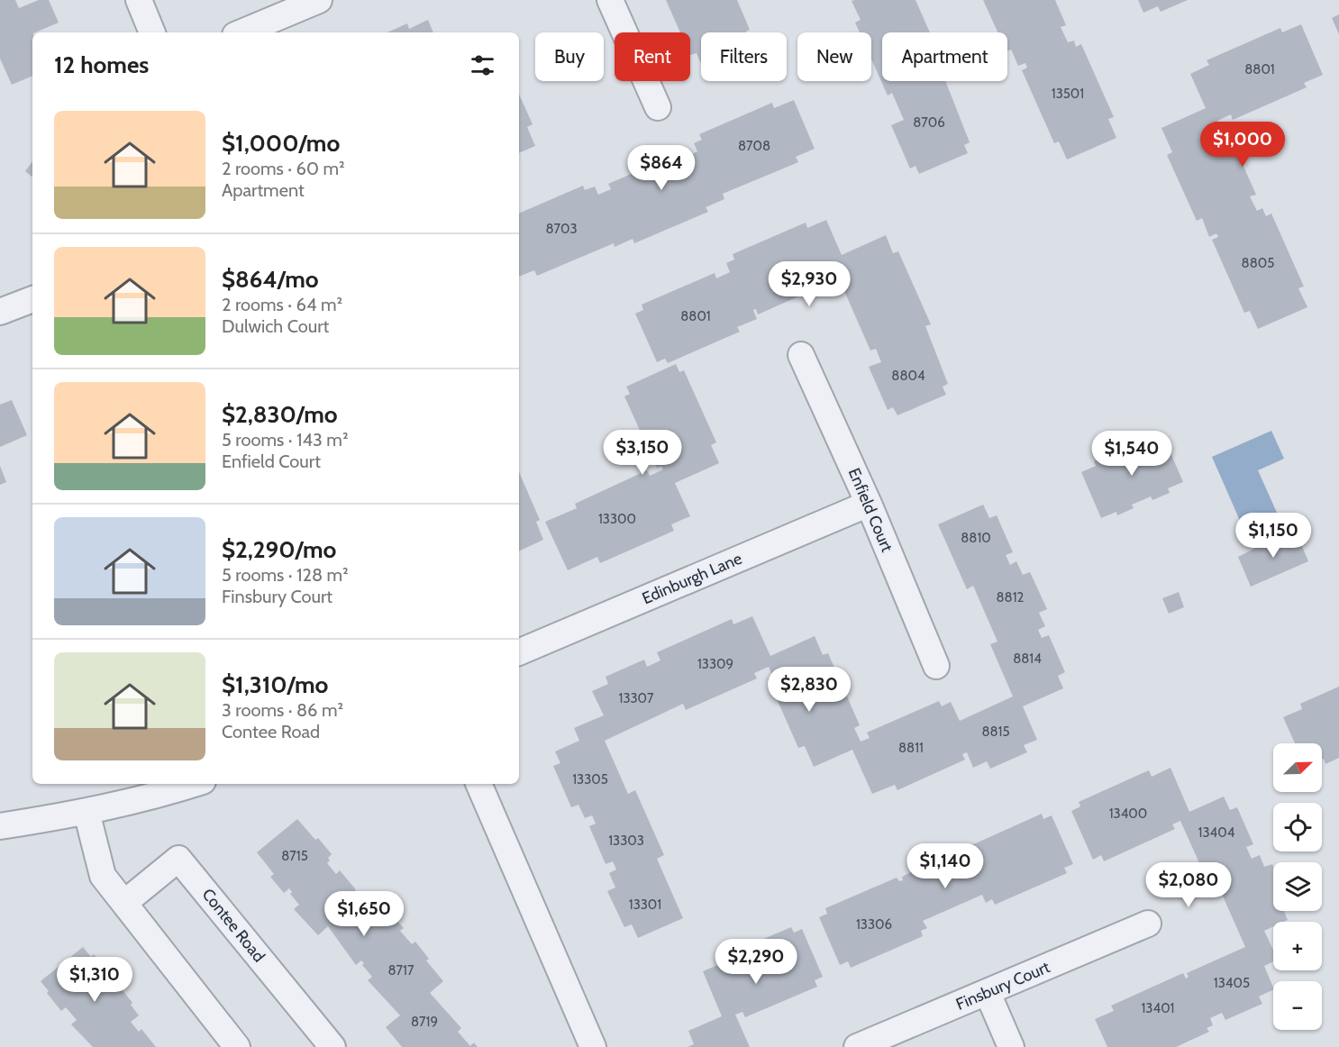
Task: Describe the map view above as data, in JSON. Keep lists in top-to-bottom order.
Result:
{
  "streets": {
    "street": [
      "Enfield Court",
      "Edinburgh Lane",
      "Contee Road",
      "Finsbury Court"
    ]
  },
  "crossings": [
    ["Enfield Court", "Edinburgh Lane"]
  ],
  "house_numbers": [
    "8801",
    "13501",
    "8706",
    "8708",
    "8703",
    "8805",
    "8801",
    "8804",
    "13300",
    "8810",
    "8812",
    "8814",
    "13309",
    "13307",
    "8815",
    "8811",
    "13305",
    "13400",
    "13404",
    "13303",
    "8715",
    "13301",
    "13306",
    "8717",
    "13405",
    "13401",
    "8719"
  ],
  "north": "top right",
  "page": {
    "chip": [
      "Buy",
      "Rent",
      "Filters",
      "New",
      "Apartment"
    ],
    "heading": "12 homes",
    "list": [
      {
        "name": "$1,000/mo",
        "note": "2 rooms · 60 m² · Apartment"
      },
      {
        "name": "$864/mo",
        "note": "2 rooms · 64 m² · Dulwich Court"
      },
      {
        "name": "$2,830/mo",
        "note": "5 rooms · 143 m² · Enfield Court"
      },
      {
        "name": "$2,290/mo",
        "note": "5 rooms · 128 m² · Finsbury Court"
      },
      {
        "name": "$1,310/mo",
        "note": "3 rooms · 86 m² · Contee Road"
      }
    ],
    "price": [
      "$1,000",
      "$864",
      "$2,930",
      "$3,150",
      "$1,540",
      "$1,150",
      "$2,830",
      "$1,140",
      "$2,080",
      "$1,650",
      "$2,290",
      "$1,310"
    ],
    "map_buttons": ["+", "−"]
  }
}
